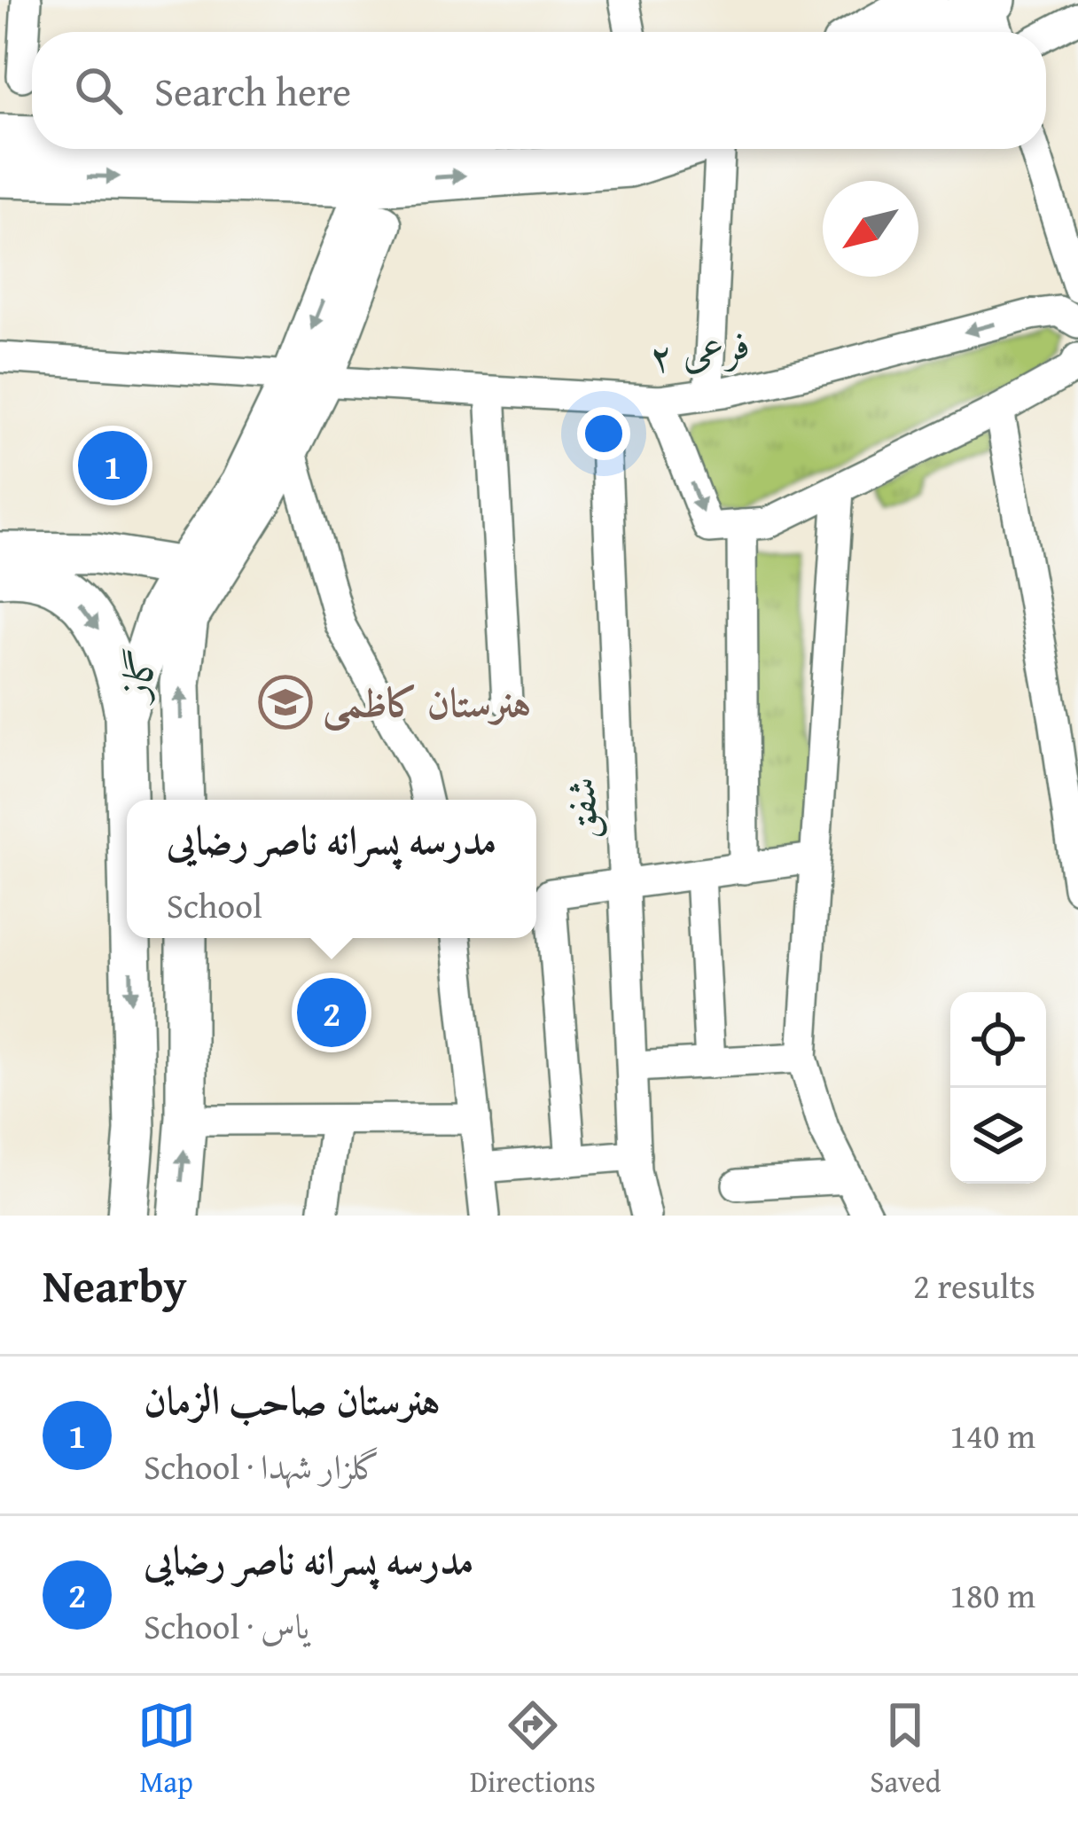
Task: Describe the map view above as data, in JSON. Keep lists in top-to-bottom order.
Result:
{
  "streets": {
    "main road": ["گاز"],
    "street": ["فرعی ۲", "شفق"]
  },
  "crossings": [
    ["فرعی ۲", "گاز"],
    ["فرعی ۲", "شفق"]
  ],
  "places": {
    "school or university": ["هنرستان کاظمی"]
  },
  "north": "bottom left",
  "page": {
    "search": "Search here",
    "pins": ["1", "2"],
    "popup": ["مدرسه پسرانه ناصر رضایی", "School"],
    "heading": ["Nearby", "2 results"],
    "list": [
      {
        "mark": "1",
        "name": "هنرستان صاحب الزمان",
        "note": "School · گلزار شهدا",
        "value": "140 m"
      },
      {
        "mark": "2",
        "name": "مدرسه پسرانه ناصر رضایی",
        "note": "School · یاس",
        "value": "180 m"
      }
    ],
    "nav": ["Map", "Directions", "Saved"]
  }
}
